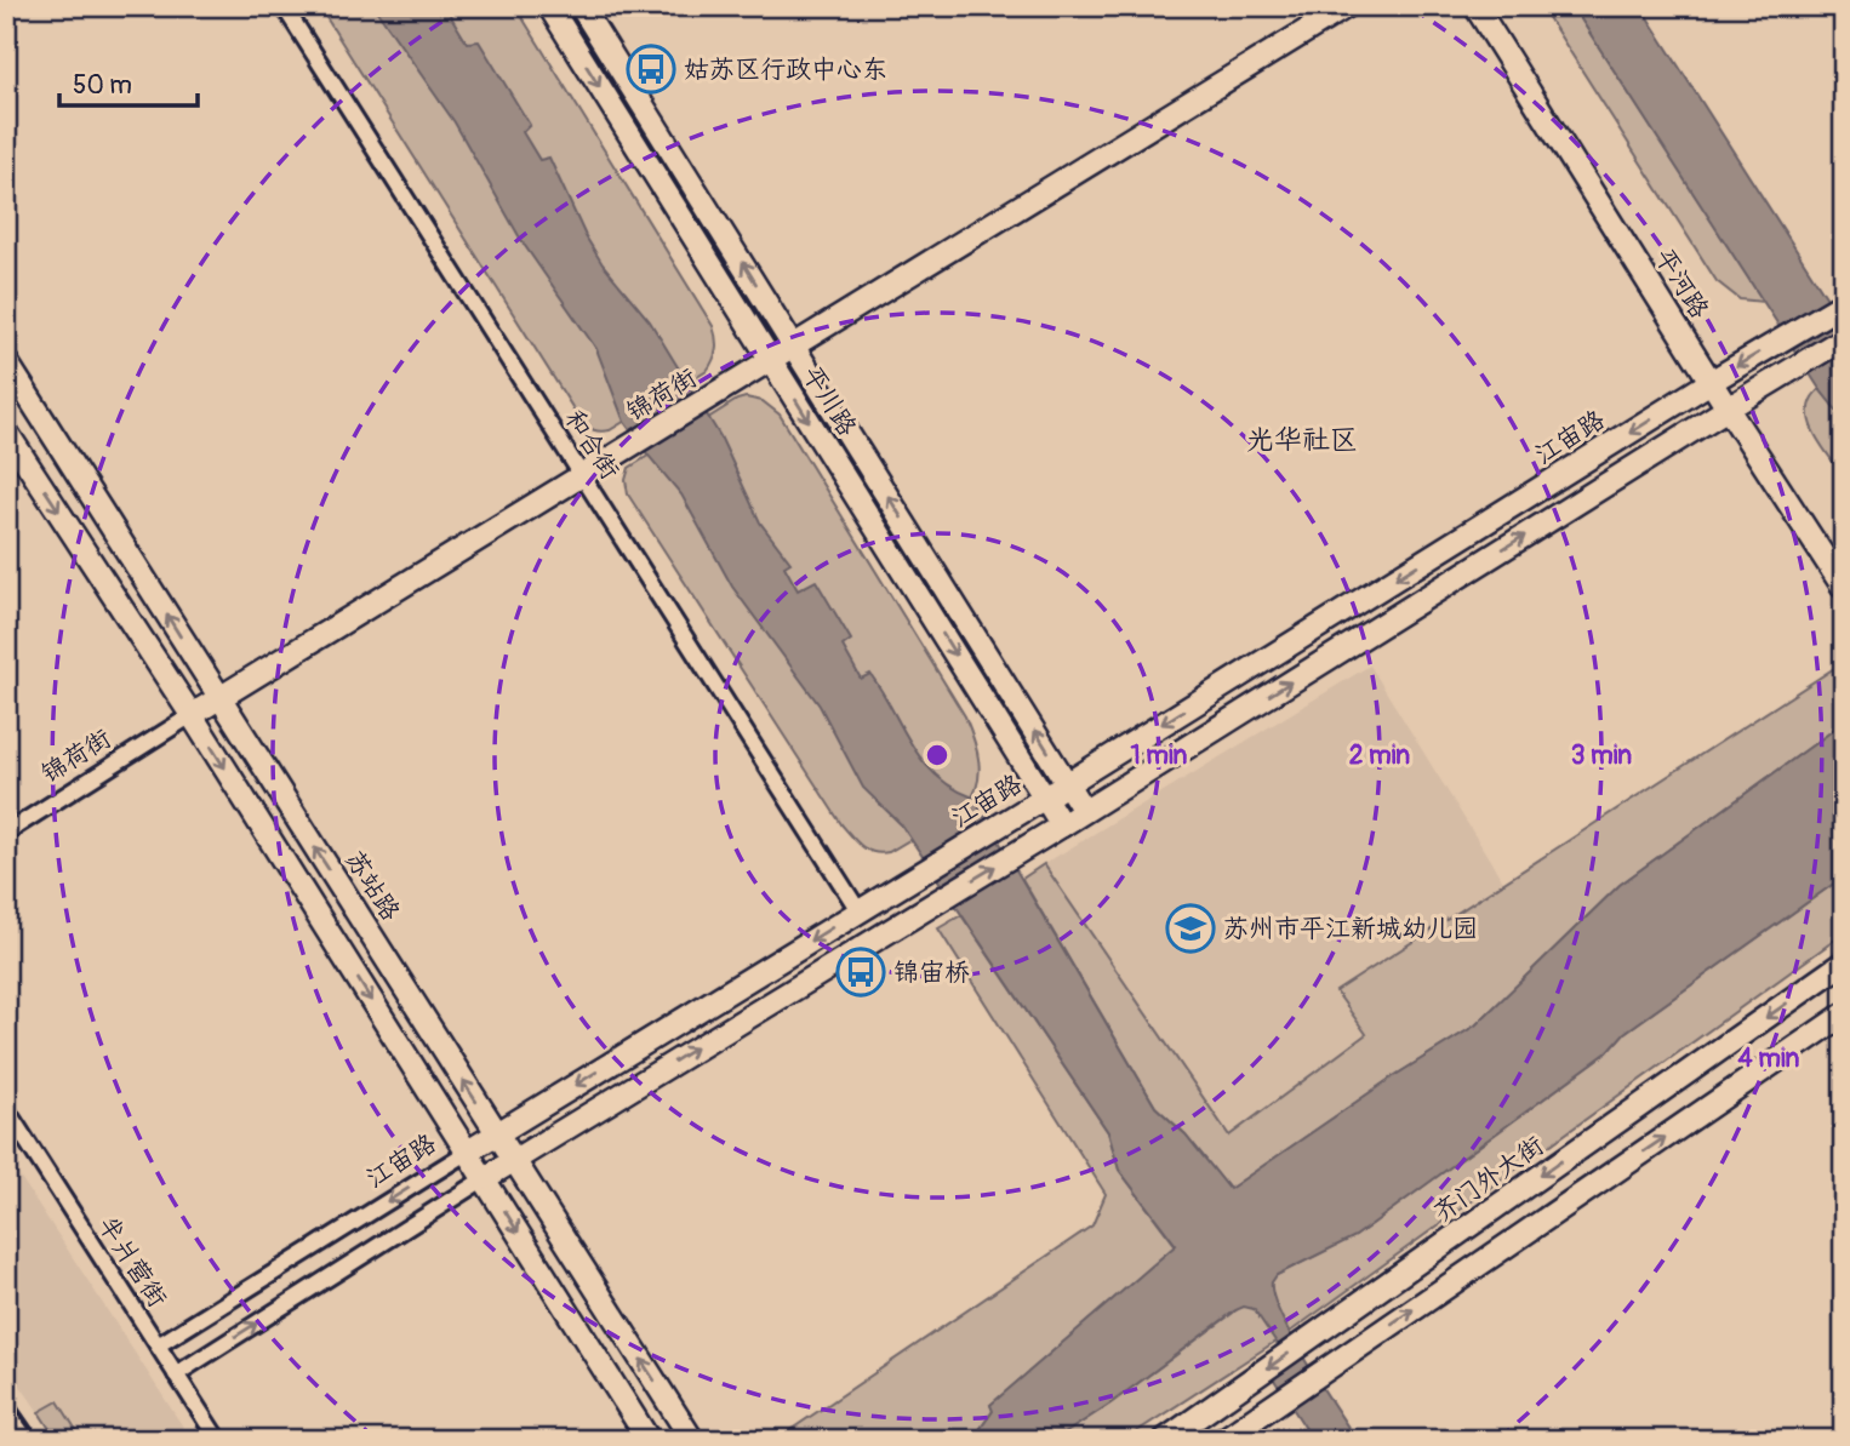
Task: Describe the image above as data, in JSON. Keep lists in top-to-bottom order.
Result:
{
  "streets": {
    "street": [
      "平河路",
      "锦荷街",
      "平川路",
      "江宙路",
      "和合街",
      "苏站路",
      "齐门外大街",
      "半爿营街"
    ]
  },
  "crossings": [
    ["平河路", "江宙路"],
    ["锦荷街", "平川路"],
    ["锦荷街", "和合街"],
    ["锦荷街", "苏站路"],
    ["平川路", "江宙路"],
    ["江宙路", "和合街"],
    ["江宙路", "苏站路"],
    ["江宙路", "半爿营街"]
  ],
  "districts": ["光华社区"],
  "places": {
    "bus stop": ["姑苏区行政中心东", "锦宙桥"],
    "school or university": ["苏州市平江新城幼儿园"]
  },
  "scale_bar": "50 m",
  "rings": [
    "1 min",
    "2 min",
    "3 min",
    "4 min"
  ]
}
